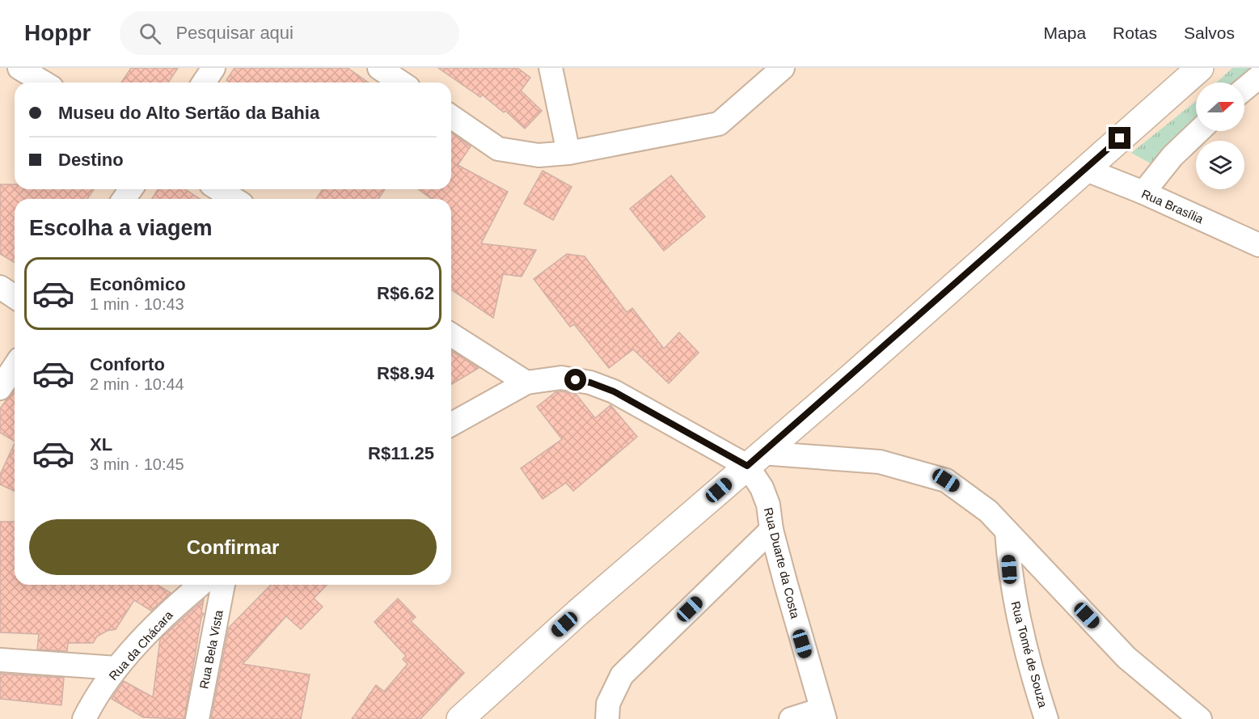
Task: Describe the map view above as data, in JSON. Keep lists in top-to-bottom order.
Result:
{
  "streets": {
    "street": [
      "Rua Brasília",
      "Rua Duarte da Costa",
      "Rua da Chácara",
      "Rua Bela Vista",
      "Rua Tomé de Souza"
    ]
  },
  "north": "right",
  "page": {
    "header": "Hoppr",
    "search": "Pesquisar aqui",
    "nav": ["Mapa", "Rotas", "Salvos"],
    "banner": ["Museu do Alto Sertão da Bahia", "Destino"],
    "heading": "Escolha a viagem",
    "list": [
      {
        "name": "Econômico",
        "note": "1 min · 10:43",
        "value": "R$6.62"
      },
      {
        "name": "Conforto",
        "note": "2 min · 10:44",
        "value": "R$8.94"
      },
      {
        "name": "XL",
        "note": "3 min · 10:45",
        "value": "R$11.25"
      }
    ],
    "buttons": "Confirmar"
  }
}
